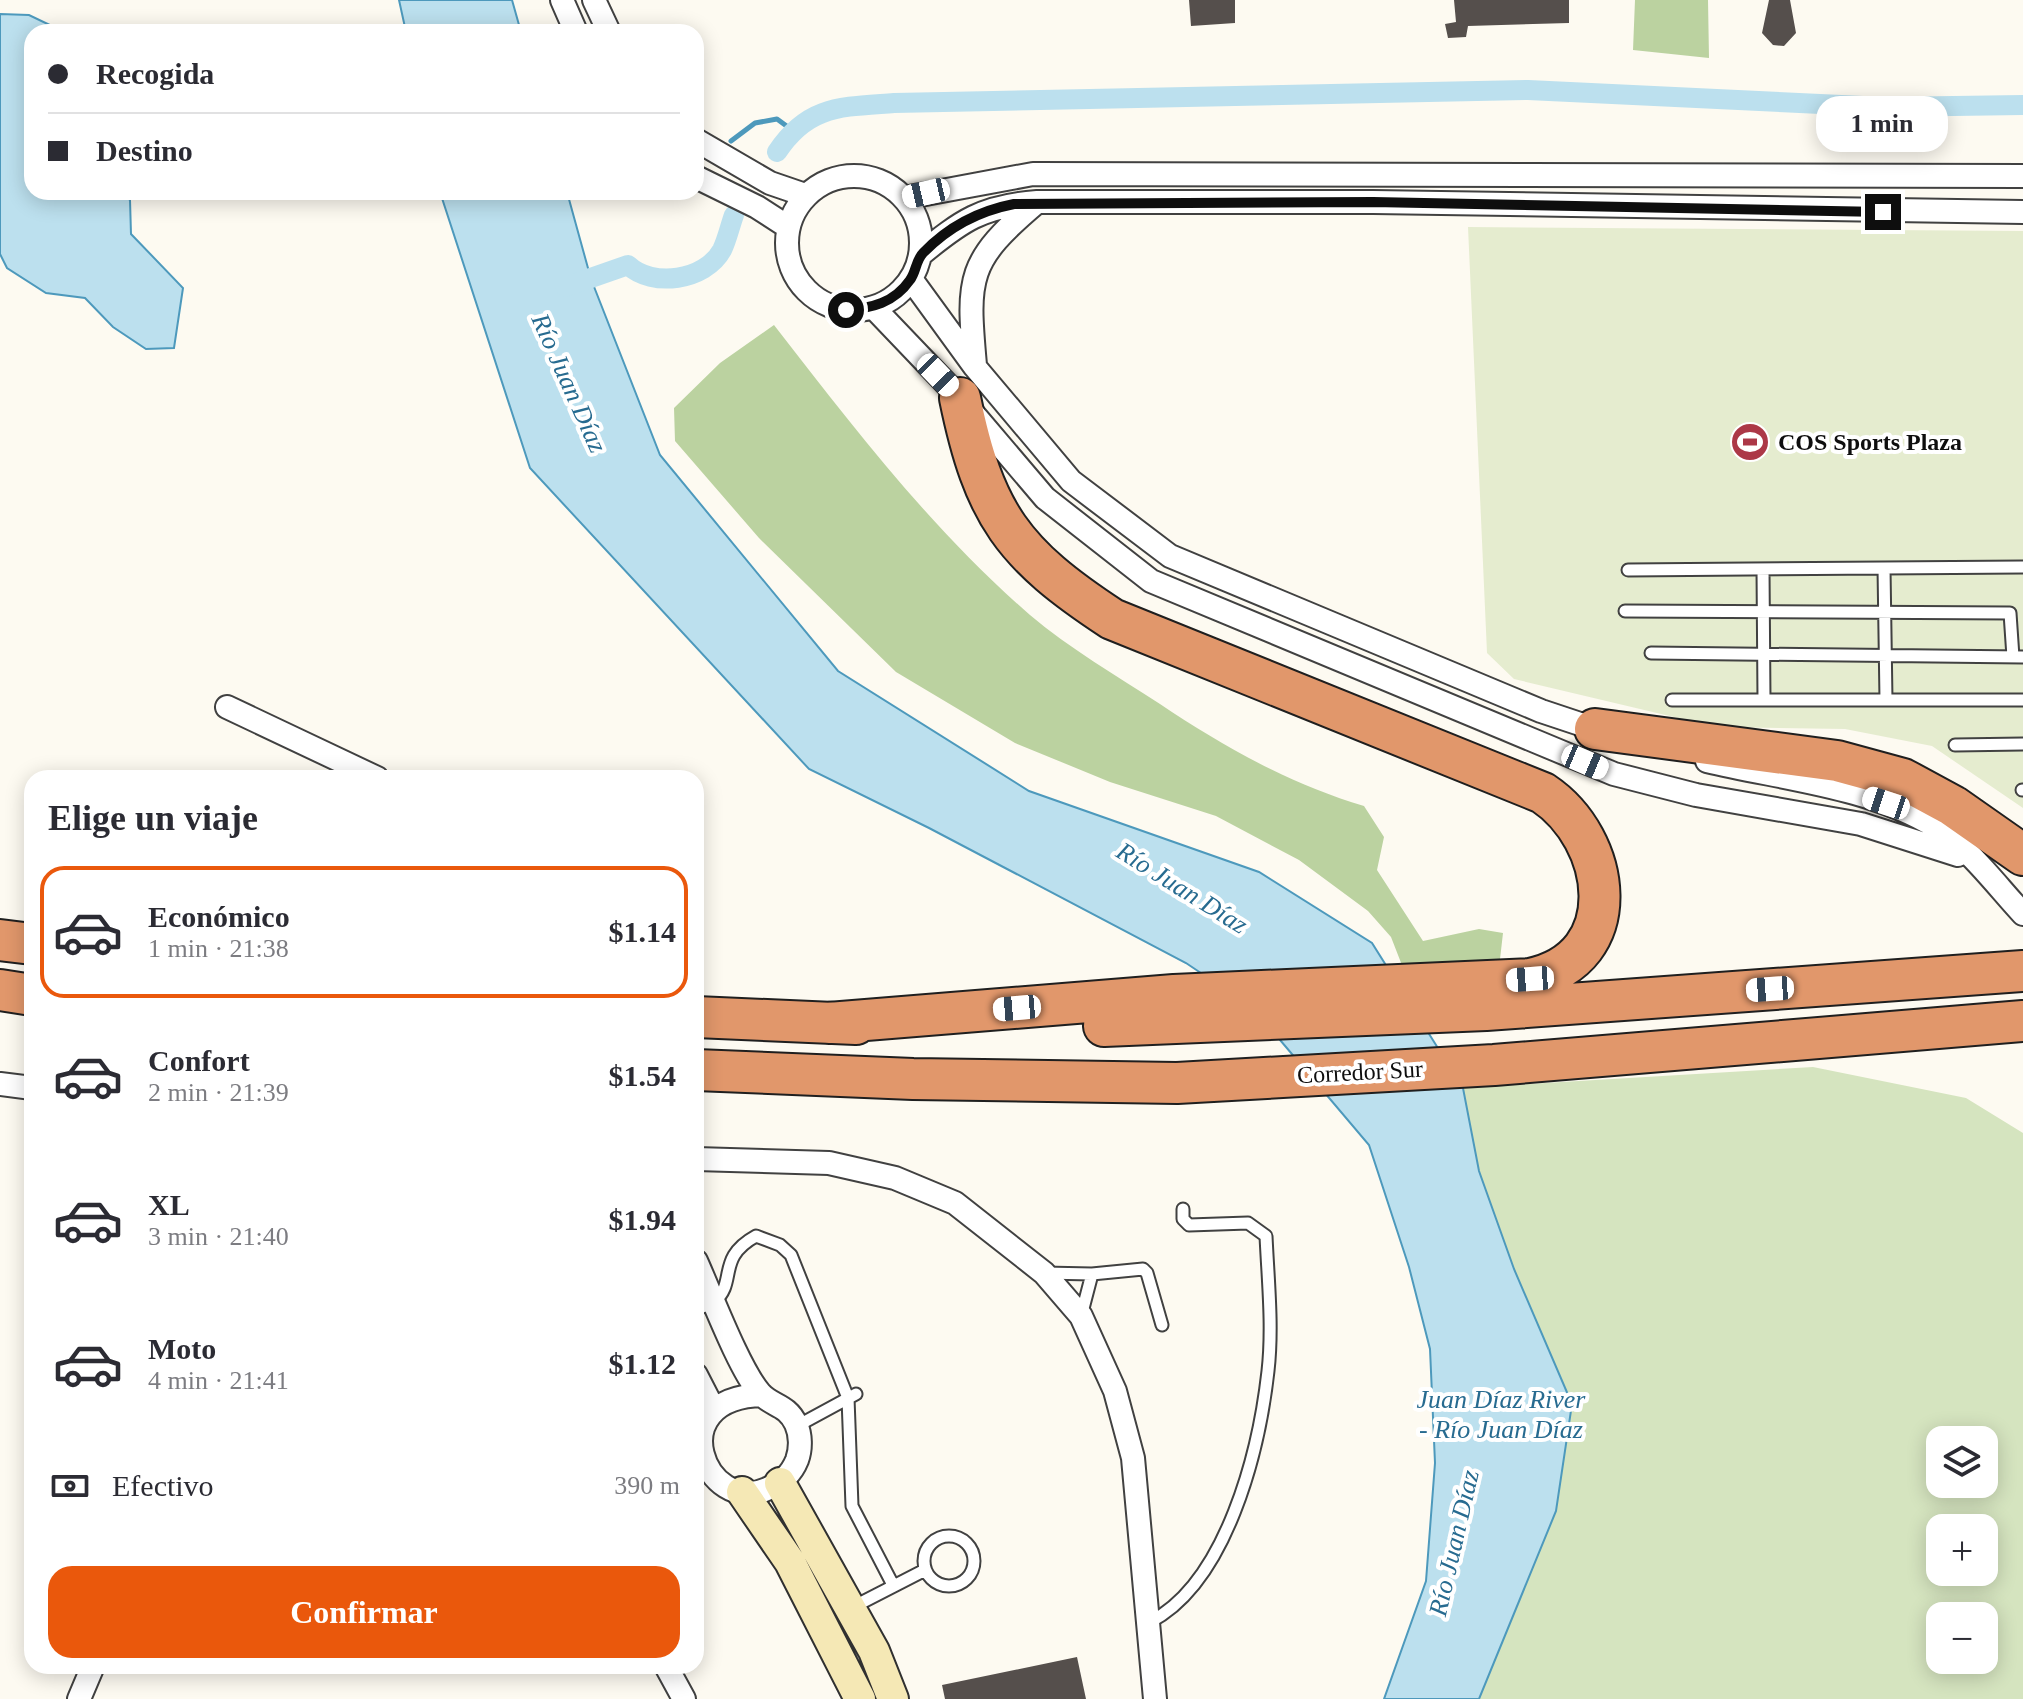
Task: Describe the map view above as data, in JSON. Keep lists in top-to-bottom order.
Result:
{
  "streets": {
    "highway": ["Corredor Sur"]
  },
  "water": ["Río Juan Díaz", "Juan Díaz River - Río Juan Díaz"],
  "places": {
    "sports": ["COS Sports Plaza"]
  },
  "page": {
    "banner": ["Recogida", "Destino"],
    "bubble": "1 min",
    "heading": "Elige un viaje",
    "list": [
      {
        "name": "Económico",
        "note": "1 min · 21:38",
        "value": "$1.14"
      },
      {
        "name": "Confort",
        "note": "2 min · 21:39",
        "value": "$1.54"
      },
      {
        "name": "XL",
        "note": "3 min · 21:40",
        "value": "$1.94"
      },
      {
        "name": "Moto",
        "note": "4 min · 21:41",
        "value": "$1.12"
      }
    ],
    "map_buttons": ["+", "−"],
    "pay": ["Efectivo", "390 m"],
    "buttons": "Confirmar"
  }
}
